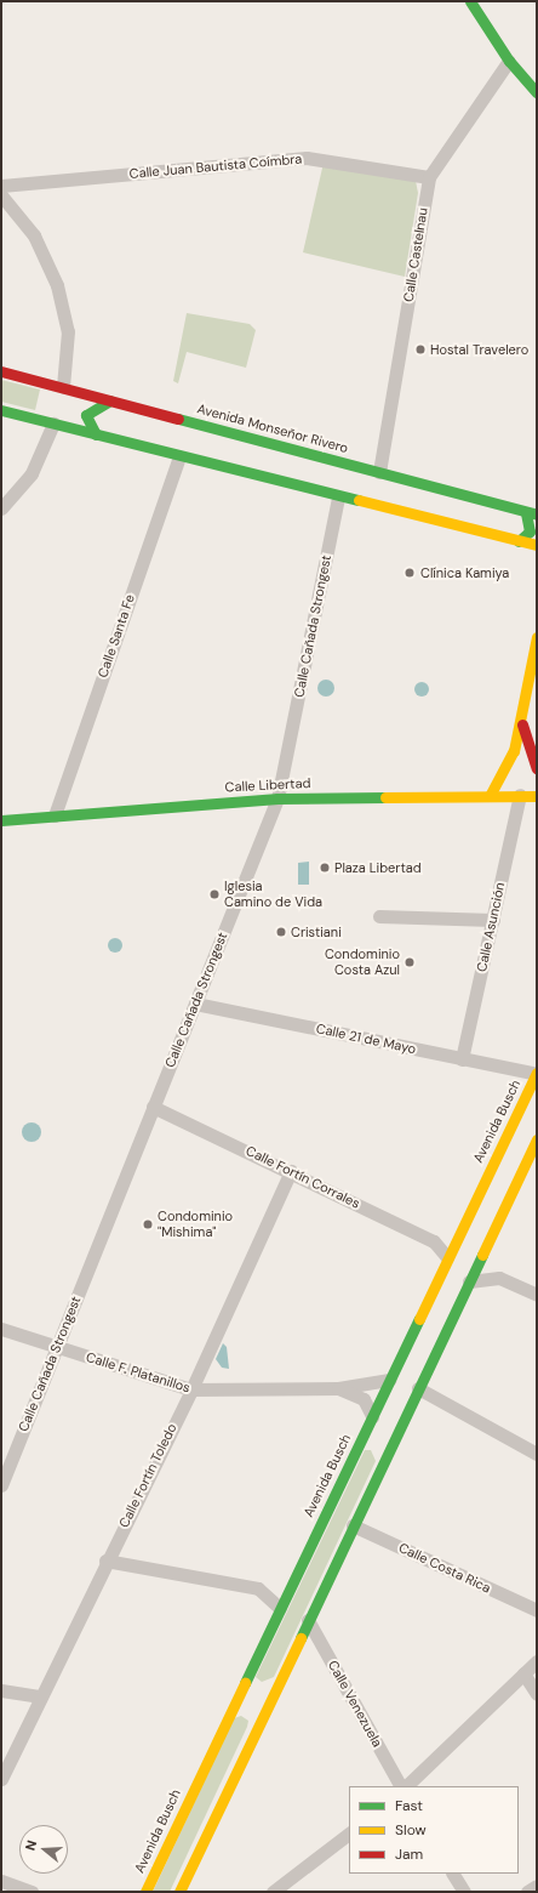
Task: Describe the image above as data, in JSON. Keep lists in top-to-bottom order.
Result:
{
  "streets": {
    "main road": ["Avenida Monseñor Rivero", "Calle Libertad", "Avenida Busch"],
    "street": [
      "Calle Juan Bautista Coímbra",
      "Calle Castelnau",
      "Calle Cañada Strongest",
      "Calle Santa Fe",
      "Calle Asunción",
      "Calle 21 de Mayo",
      "Calle Fortín Corrales",
      "Calle F. Platanillos",
      "Calle Fortín Toledo",
      "Calle Costa Rica",
      "Calle Venezuela"
    ]
  },
  "crossings": [
    ["Calle Juan Bautista Coímbra", "Calle Castelnau"],
    ["Calle Castelnau", "Avenida Monseñor Rivero"],
    ["Calle Cañada Strongest", "Calle Libertad"],
    ["Calle Cañada Strongest", "Calle 21 de Mayo"],
    ["Calle Cañada Strongest", "Calle Fortín Corrales"],
    ["Calle Cañada Strongest", "Calle F. Platanillos"],
    ["Calle Santa Fe", "Calle Libertad"],
    ["Calle Libertad", "Calle Asunción"],
    ["Calle Asunción", "Calle 21 de Mayo"],
    ["Calle 21 de Mayo", "Avenida Busch"],
    ["Avenida Busch", "Calle Fortín Corrales"],
    ["Avenida Busch", "Calle F. Platanillos"],
    ["Calle Fortín Corrales", "Calle Fortín Toledo"],
    ["Calle F. Platanillos", "Calle Fortín Toledo"]
  ],
  "places": [
    "Hostal Travelero",
    "Clínica Kamiya",
    "Plaza Libertad",
    "Iglesia Camino de Vida",
    "Cristiani",
    "Condominio Costa Azul",
    "Condominio \"Mishima\""
  ],
  "legend": ["Fast", "Slow", "Jam"],
  "north": "left"
}
